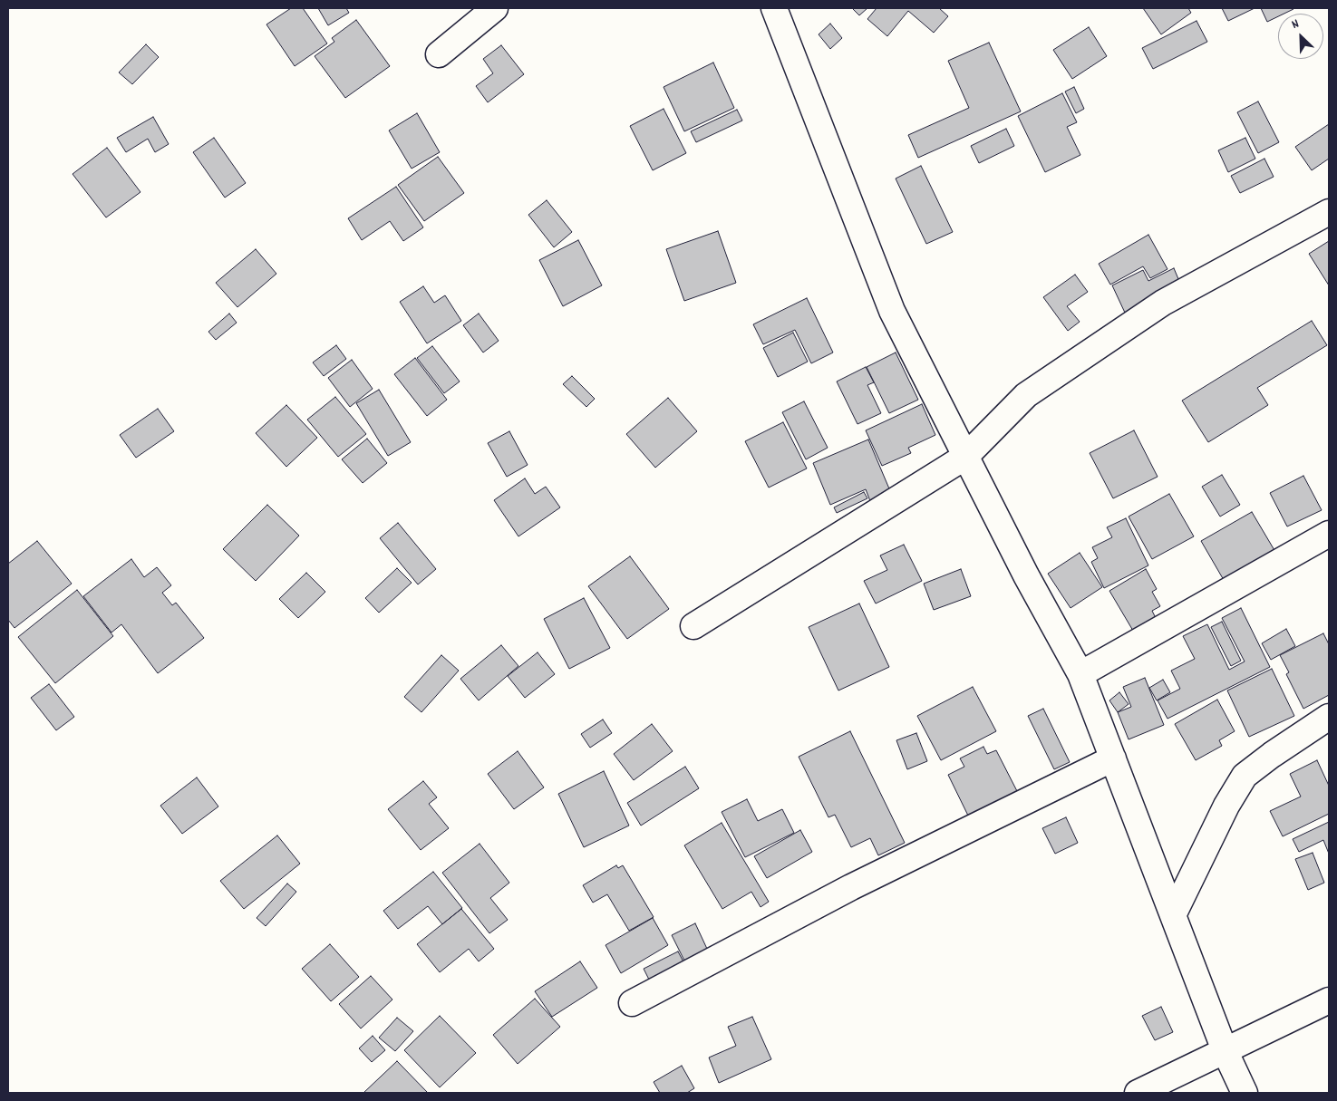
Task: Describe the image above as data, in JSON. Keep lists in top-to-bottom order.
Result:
{
  "north": "top left"
}
